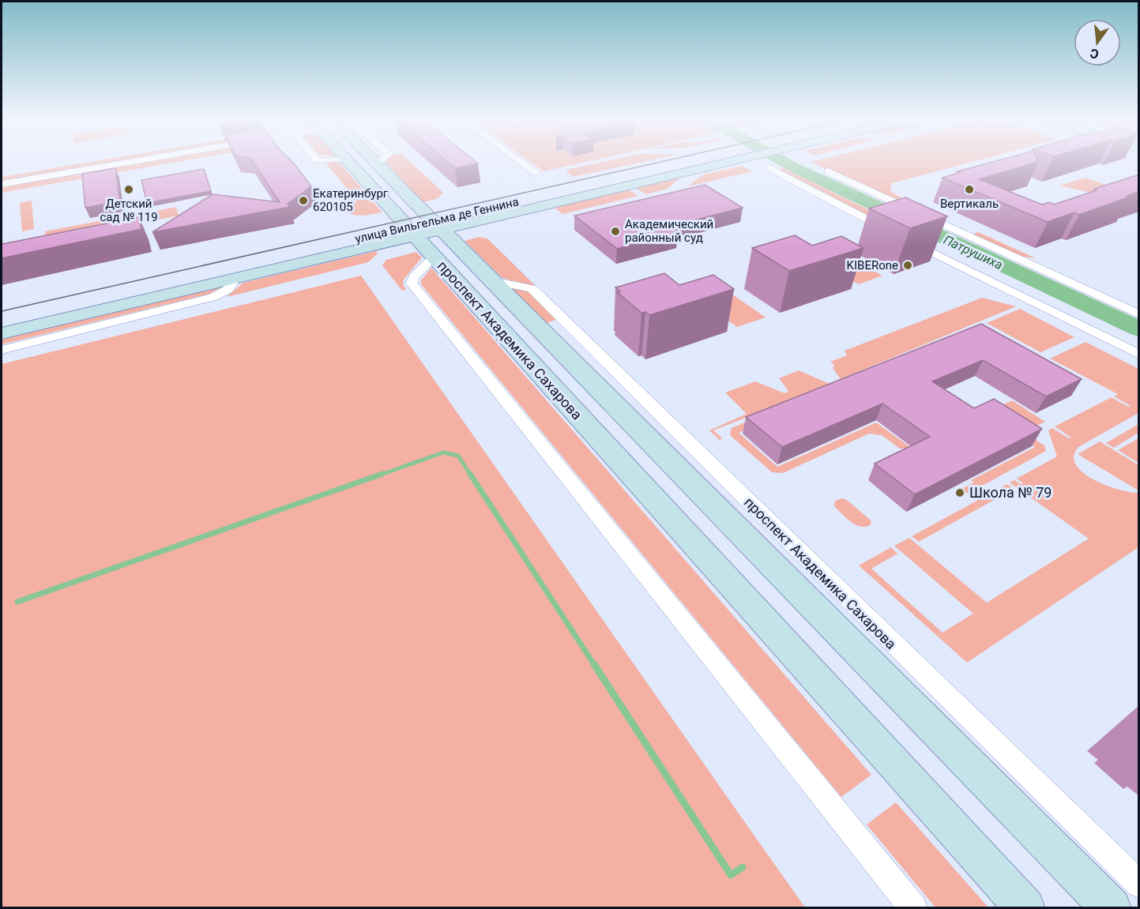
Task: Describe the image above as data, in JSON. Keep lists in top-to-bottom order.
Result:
{
  "streets": {
    "street": ["улица Вильгельма де Геннина", "проспект Академика Сахарова"]
  },
  "crossings": [
    ["улица Вильгельма де Геннина", "проспект Академика Сахарова"]
  ],
  "water": ["Патрушиха"],
  "places": [
    "Детский сад № 119",
    "Вертикаль",
    "Екатеринбург 620105",
    "Академический районный суд",
    "KIBERone",
    "Школа № 79"
  ],
  "north": "bottom"
}
